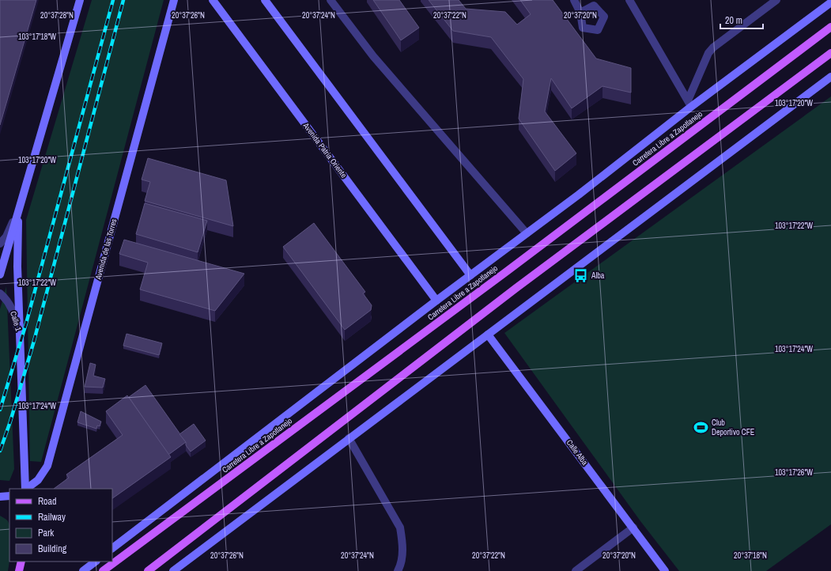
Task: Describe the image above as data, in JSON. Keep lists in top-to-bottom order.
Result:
{
  "streets": {
    "main road": [
      "Carretera Libre a Zapotlanejo",
      "Avenida Patria Oriente",
      "Avenida de las Torres",
      "Calle Alba"
    ],
    "street": ["Calle 1"]
  },
  "crossings": [
    ["Carretera Libre a Zapotlanejo", "Avenida Patria Oriente"]
  ],
  "places": {
    "bus stop": ["Alba"],
    "sports": ["Club Deportivo CFE"]
  },
  "legend": [
    "Road",
    "Railway",
    "Park",
    "Building"
  ],
  "scale_bar": "20 m",
  "coordinates": [
    "20°37'28\"N",
    "20°37'26\"N",
    "20°37'24\"N",
    "20°37'22\"N",
    "20°37'20\"N",
    "103°17'18\"W",
    "103°17'20\"W",
    "103°17'22\"W",
    "103°17'24\"W",
    "103°17'26\"W",
    "20°37'18\"N"
  ]
}
